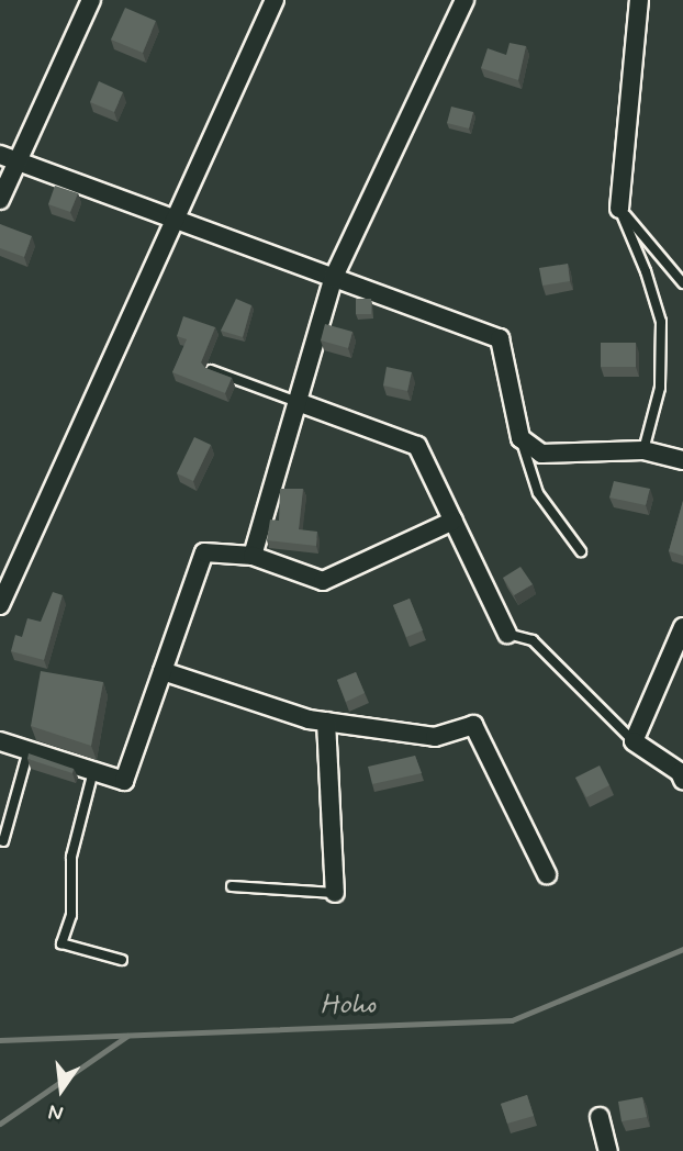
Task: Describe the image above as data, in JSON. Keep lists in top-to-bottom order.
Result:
{
  "water": ["Hoho"],
  "north": "bottom"
}
